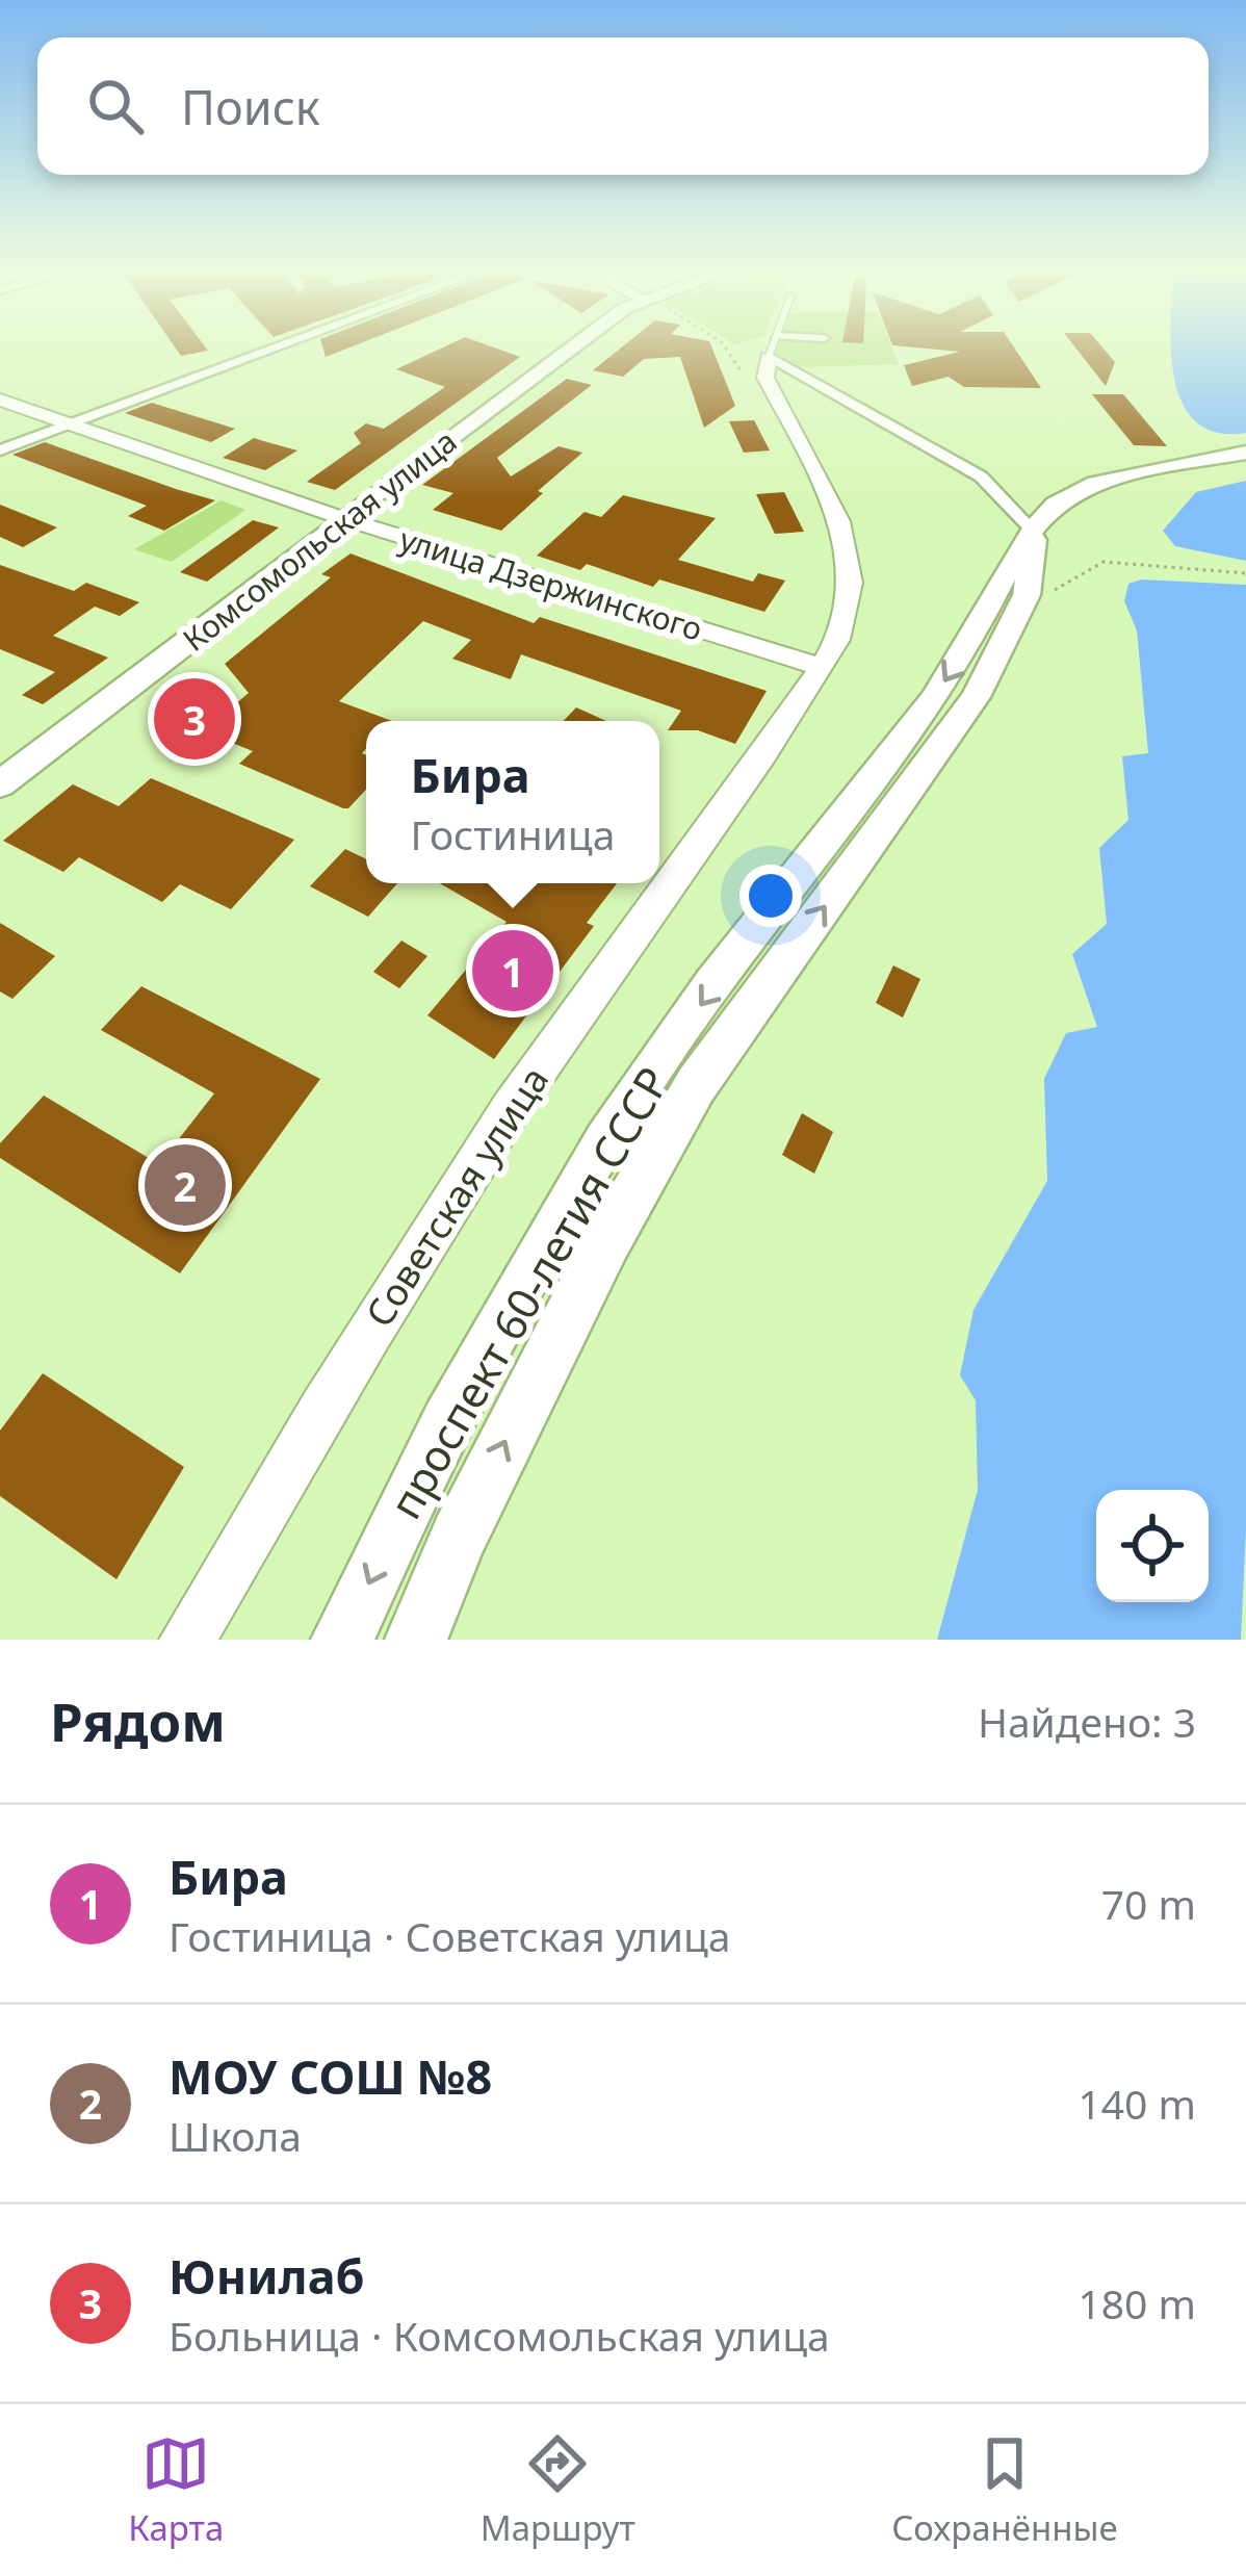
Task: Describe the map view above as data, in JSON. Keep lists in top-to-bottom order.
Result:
{
  "streets": {
    "main road": [
      "Комсомольская улица",
      "улица Дзержинского",
      "Советская улица",
      "проспект 60-летия СССР"
    ]
  },
  "crossings": [
    ["Комсомольская улица", "улица Дзержинского"],
    ["улица Дзержинского", "Советская улица"]
  ],
  "page": {
    "search": "Поиск",
    "pins": ["3", "1", "2"],
    "popup": ["Бира", "Гостиница"],
    "heading": ["Рядом", "Найдено: 3"],
    "list": [
      {
        "mark": "1",
        "name": "Бира",
        "note": "Гостиница · Советская улица",
        "value": "70 m"
      },
      {
        "mark": "2",
        "name": "МОУ СОШ №8",
        "note": "Школа",
        "value": "140 m"
      },
      {
        "mark": "3",
        "name": "Юнилаб",
        "note": "Больница · Комсомольская улица",
        "value": "180 m"
      }
    ],
    "nav": ["Карта", "Маршрут", "Сохранённые"]
  }
}
